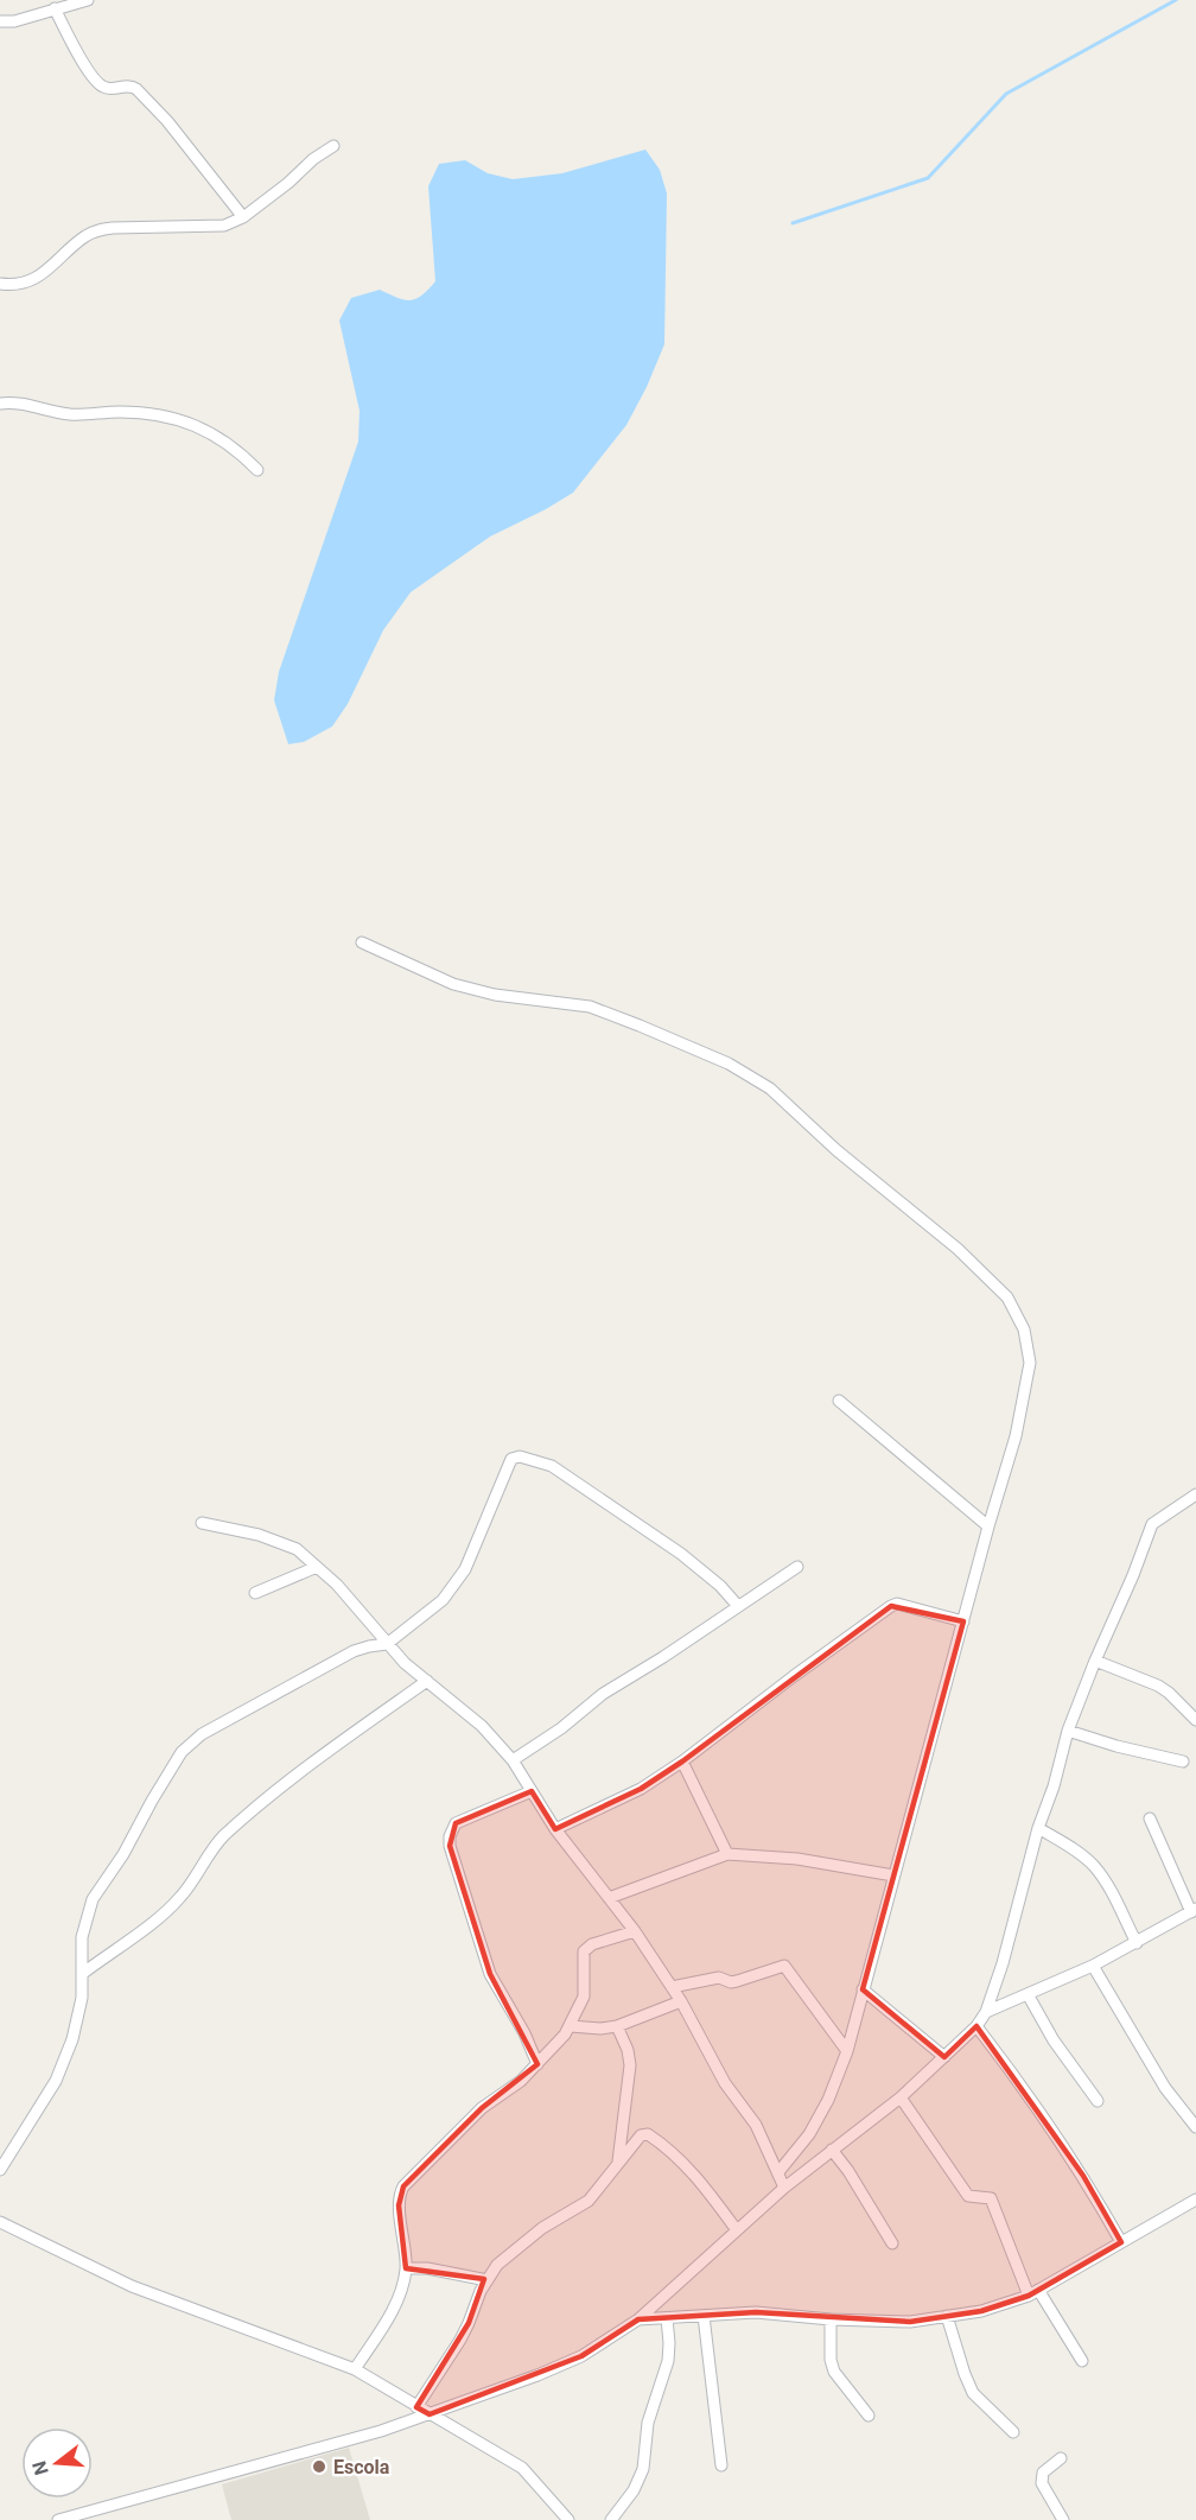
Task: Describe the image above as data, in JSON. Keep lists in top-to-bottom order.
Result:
{
  "places": ["Escola"],
  "north": "left"
}
